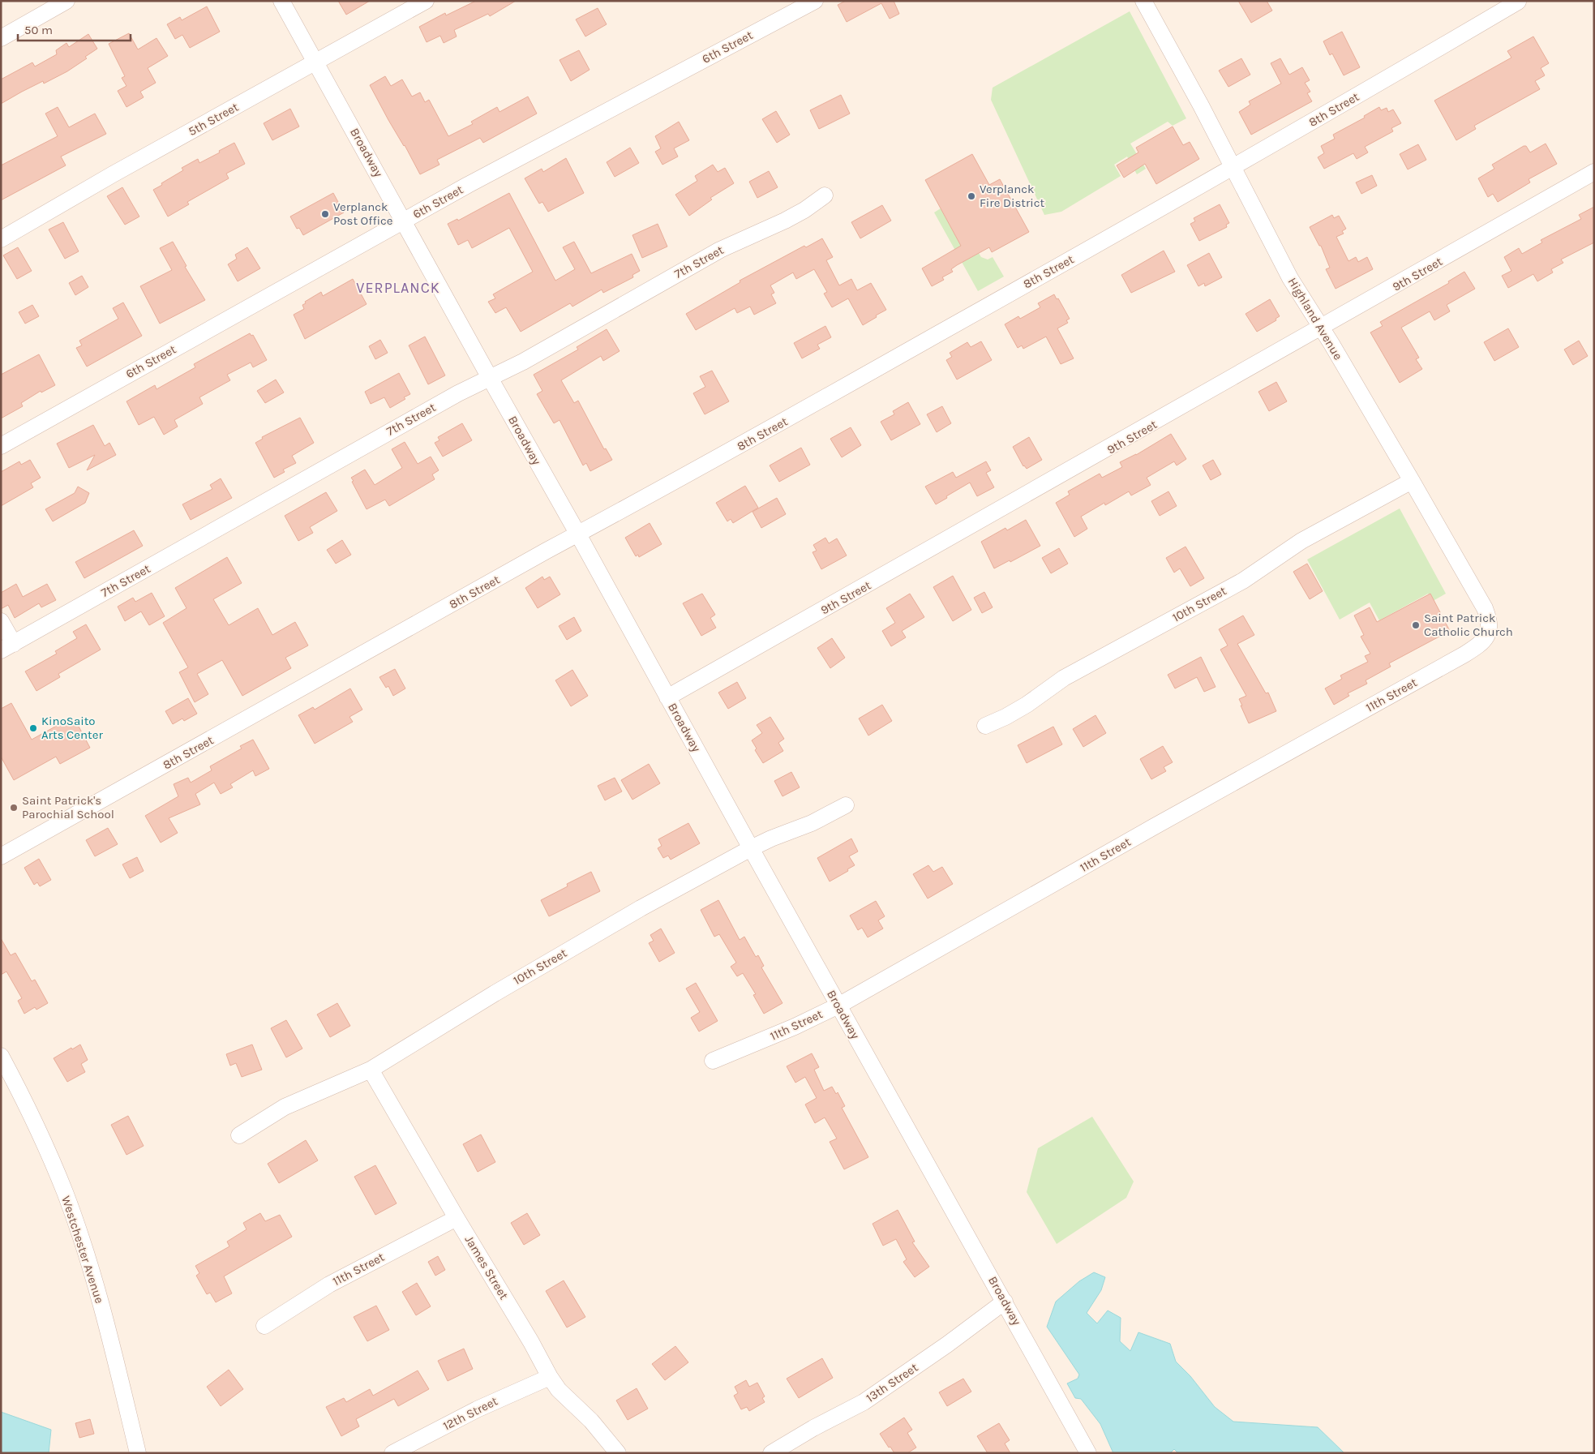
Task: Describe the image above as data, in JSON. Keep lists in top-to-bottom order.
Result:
{
  "streets": {
    "street": [
      "6th Street",
      "8th Street",
      "5th Street",
      "Broadway",
      "7th Street",
      "9th Street",
      "Highland Avenue",
      "10th Street",
      "11th Street",
      "Westchester Avenue",
      "James Street",
      "13th Street",
      "12th Street"
    ]
  },
  "crossings": [
    ["6th Street", "Broadway"],
    ["8th Street", "Broadway"],
    ["8th Street", "Highland Avenue"],
    ["5th Street", "Broadway"],
    ["Broadway", "7th Street"],
    ["Broadway", "9th Street"],
    ["Broadway", "10th Street"],
    ["Broadway", "11th Street"],
    ["Broadway", "13th Street"],
    ["9th Street", "Highland Avenue"],
    ["Highland Avenue", "10th Street"],
    ["Highland Avenue", "11th Street"],
    ["10th Street", "James Street"],
    ["11th Street", "James Street"],
    ["James Street", "12th Street"]
  ],
  "districts": ["VERPLANCK"],
  "places": [
    "Verplanck Fire District",
    "Verplanck Post Office",
    "Saint Patrick Catholic Church",
    "KinoSaito Arts Center",
    "Saint Patrick's Parochial School"
  ],
  "scale_bar": "50 m"
}
